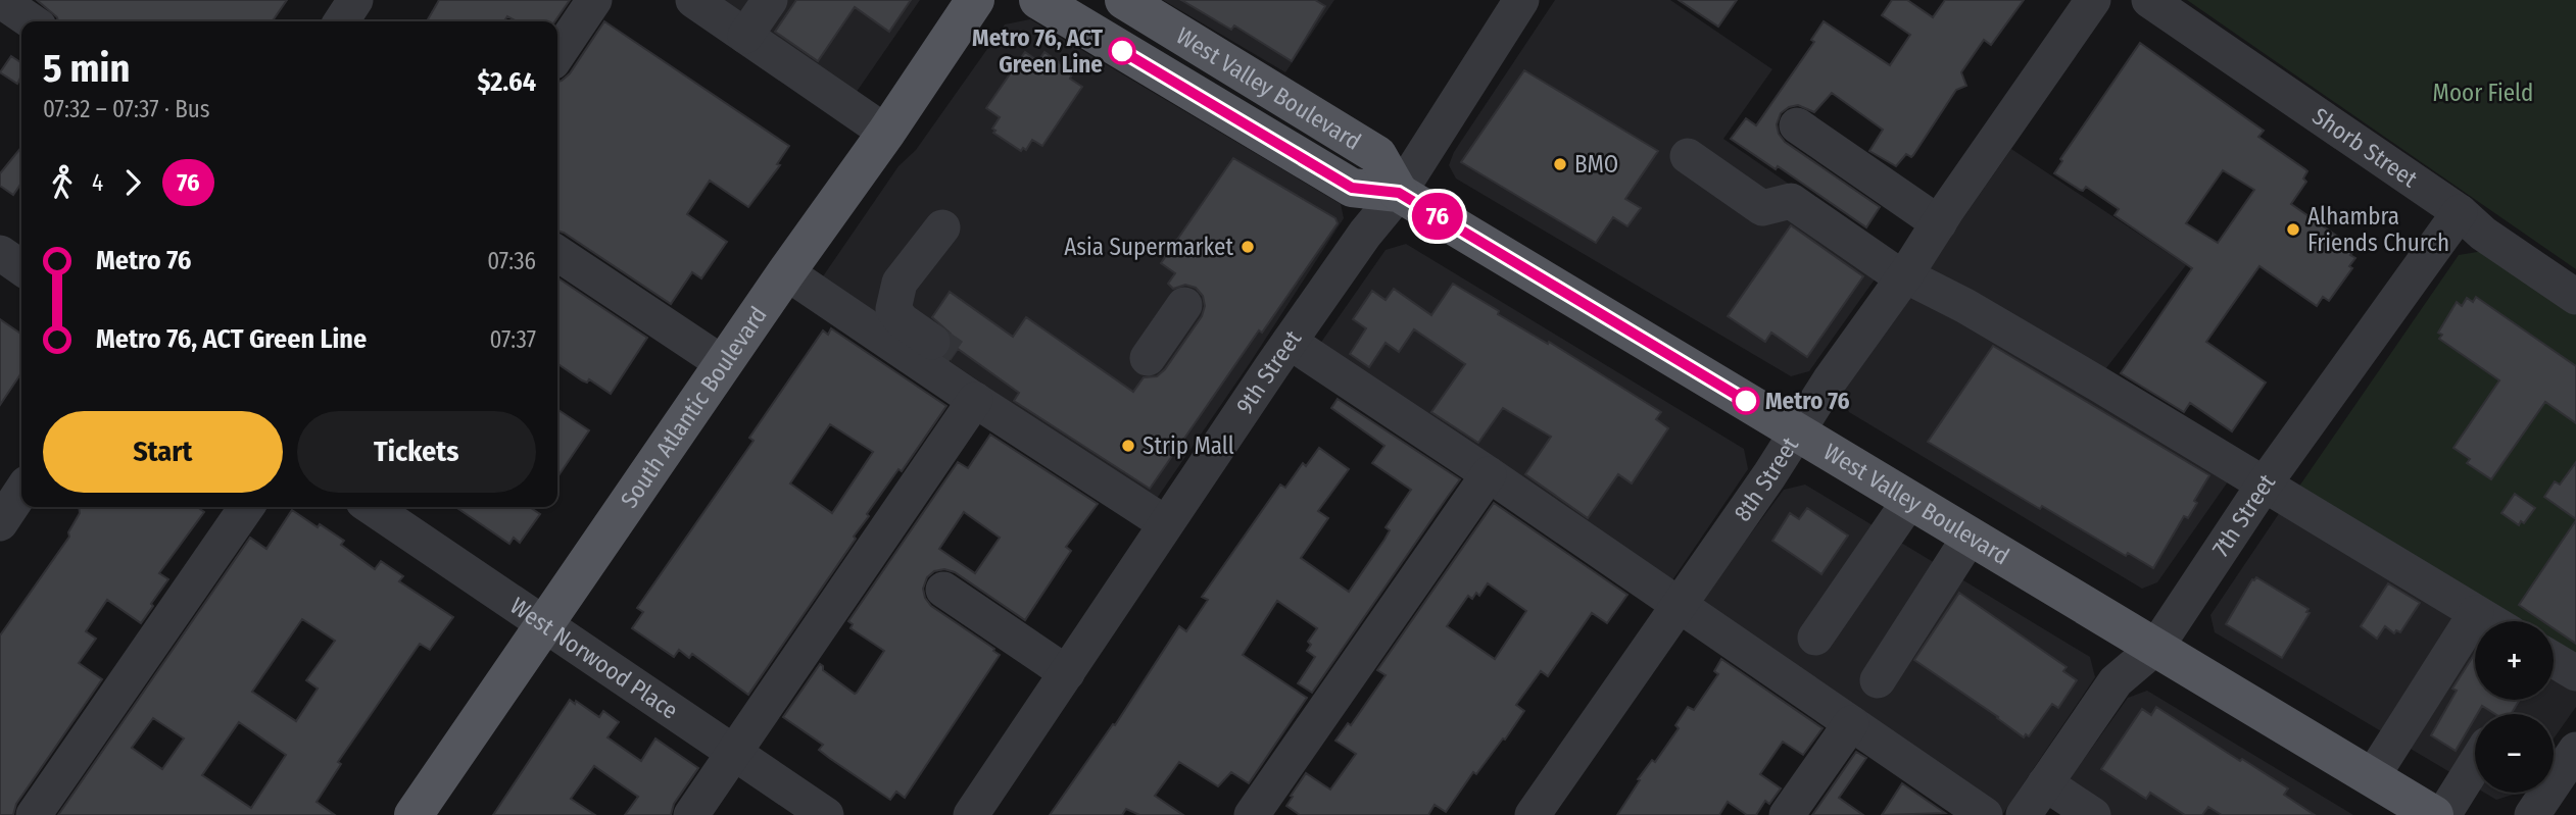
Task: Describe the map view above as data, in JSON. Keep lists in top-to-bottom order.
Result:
{
  "streets": {
    "main road": ["West Valley Boulevard", "South Atlantic Boulevard"],
    "street": [
      "Shorb Street",
      "9th Street",
      "8th Street",
      "7th Street",
      "West Norwood Place"
    ]
  },
  "crossings": [
    ["West Valley Boulevard", "9th Street"],
    ["West Valley Boulevard", "8th Street"],
    ["West Valley Boulevard", "7th Street"],
    ["Shorb Street", "7th Street"],
    ["South Atlantic Boulevard", "West Norwood Place"]
  ],
  "parks": ["Moor Field"],
  "places": [
    "Metro 76, ACT Green Line",
    "BMO",
    "Alhambra Friends Church",
    "Asia Supermarket",
    "Metro 76",
    "Strip Mall"
  ],
  "lines": ["bus line 76"],
  "page": {
    "on_map": "76",
    "heading": ["5 min", "07:32 – 07:37 · Bus", "$2.64"],
    "legs": ["4", "76"],
    "list": [
      {
        "name": "Metro 76",
        "value": "07:36"
      },
      {
        "name": "Metro 76, ACT Green Line",
        "value": "07:37"
      }
    ],
    "buttons": ["Start", "Tickets"],
    "map_buttons": ["+", "−"]
  }
}
